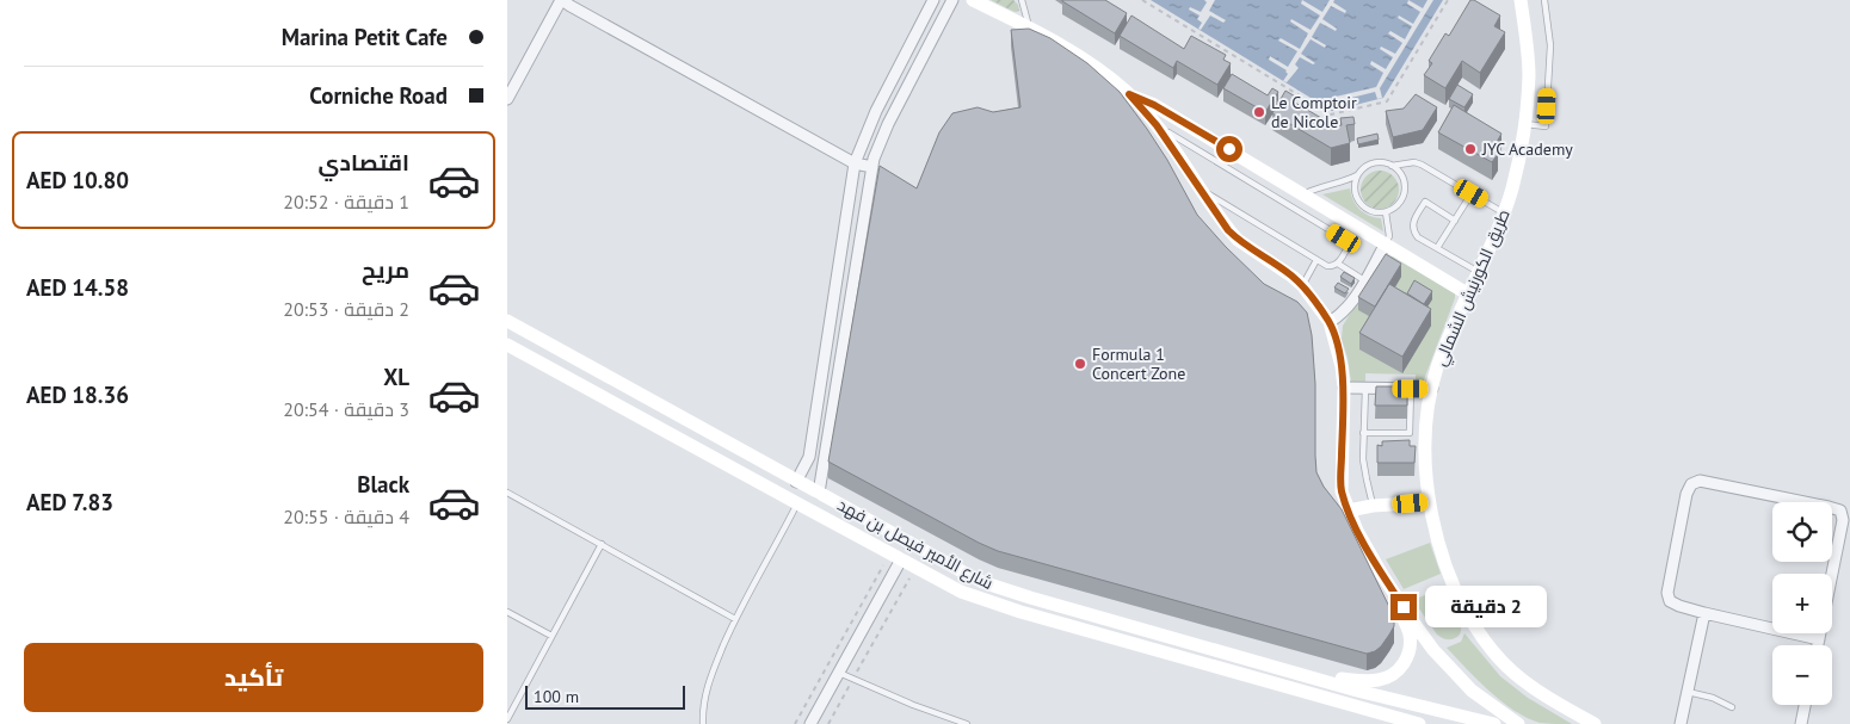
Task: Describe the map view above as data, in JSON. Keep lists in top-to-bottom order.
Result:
{
  "streets": {
    "main road": ["طريق الكورنيش الشمالي", "شارع الأمير فيصل بن فهد"]
  },
  "places": ["Le Comptoir de Nicole", "JYC Academy", "Formula 1 Concert Zone"],
  "scale_bar": "100 m",
  "page": {
    "banner": ["Marina Petit Cafe", "Corniche Road"],
    "list": [
      {
        "name": "اقتصادي",
        "note": "1 دقيقة · 20:52",
        "value": "AED 10.80"
      },
      {
        "name": "مريح",
        "note": "2 دقيقة · 20:53",
        "value": "AED 14.58"
      },
      {
        "name": "XL",
        "note": "3 دقيقة · 20:54",
        "value": "AED 18.36"
      },
      {
        "name": "Black",
        "note": "4 دقيقة · 20:55",
        "value": "AED 7.83"
      }
    ],
    "map_buttons": ["+", "−"],
    "bubble": "2 دقيقة",
    "buttons": "تأكيد",
    "scale": "100 m"
  }
}
